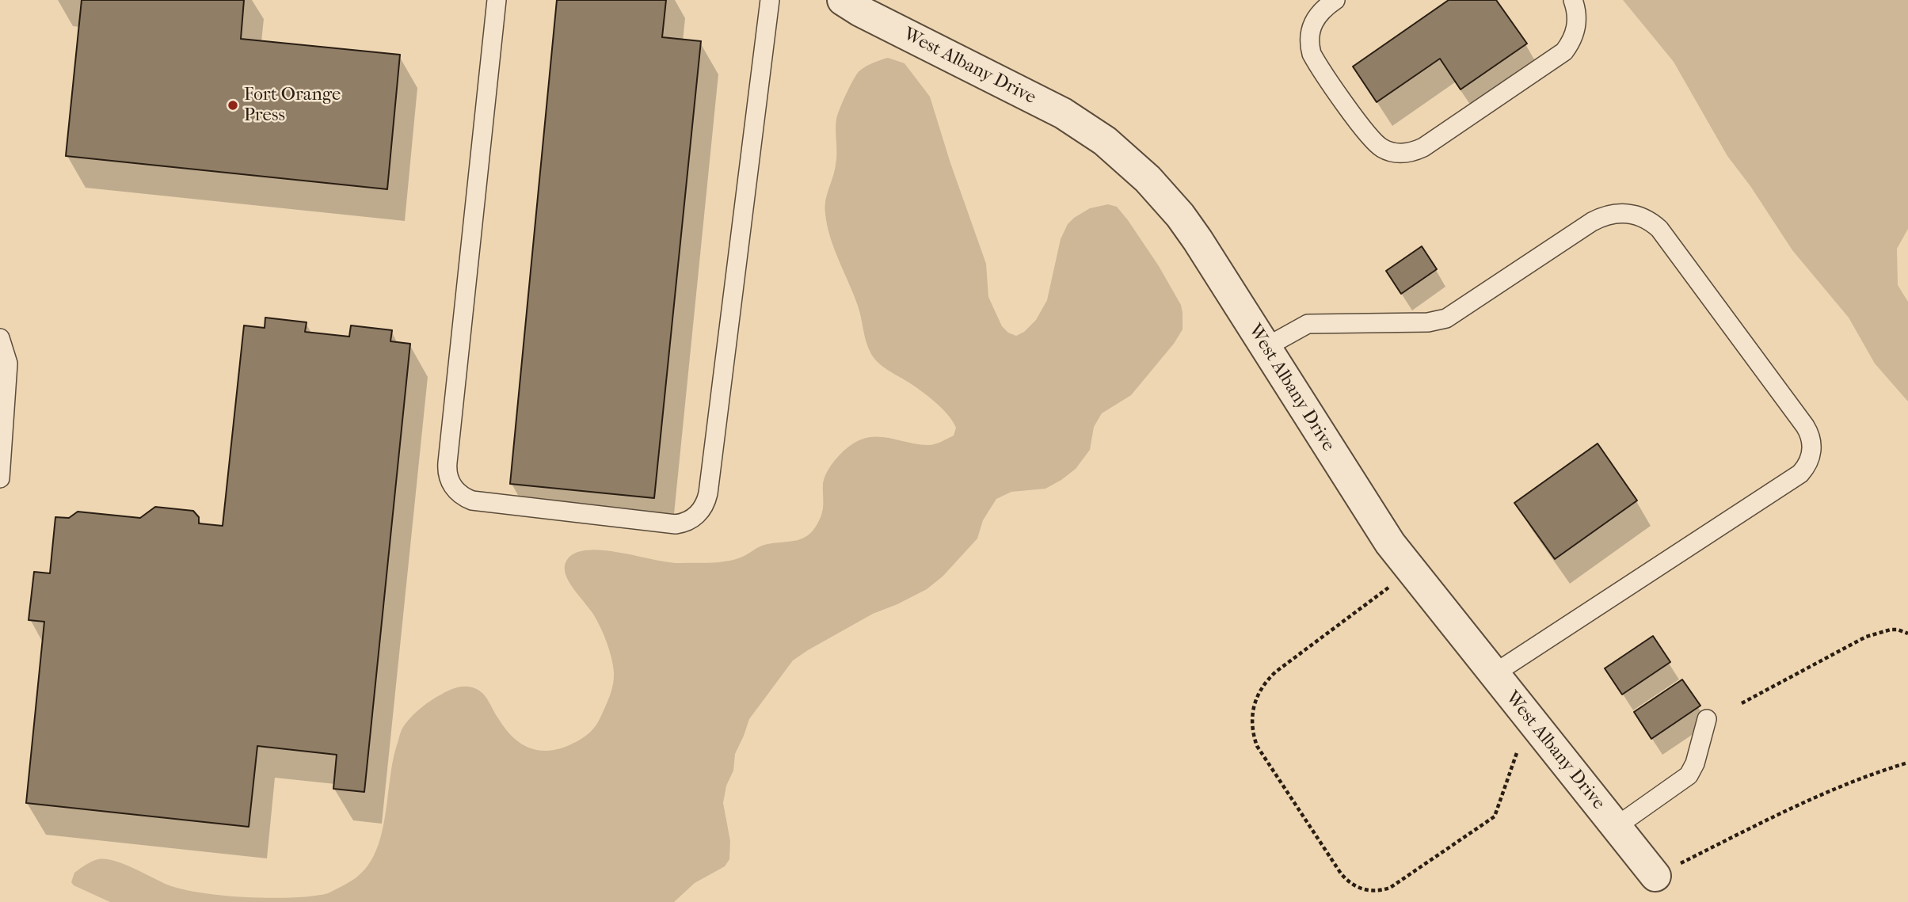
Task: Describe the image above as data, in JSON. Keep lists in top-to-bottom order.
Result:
{
  "streets": {
    "street": ["West Albany Drive"]
  },
  "places": ["Fort Orange Press"]
}
